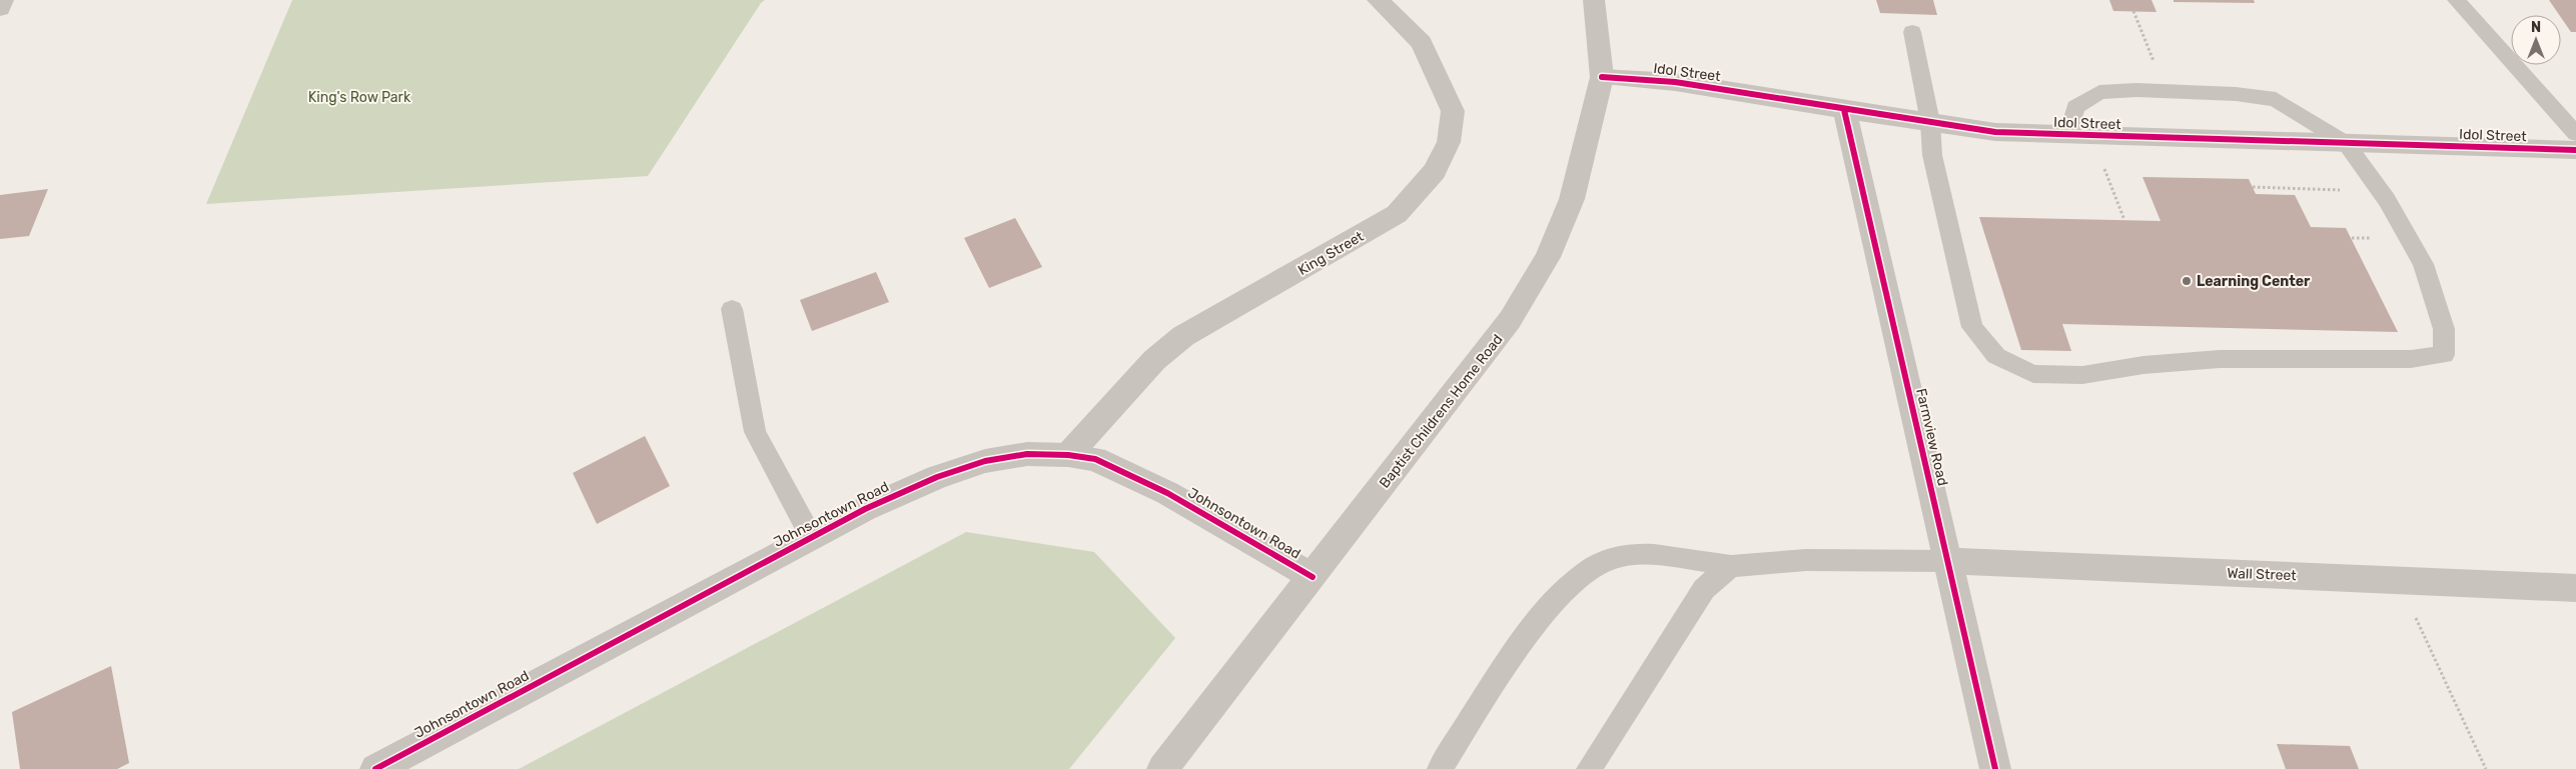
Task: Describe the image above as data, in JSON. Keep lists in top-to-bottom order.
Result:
{
  "streets": {
    "street": [
      "Idol Street",
      "King Street",
      "Baptist Childrens Home Road",
      "Farmview Road",
      "Johnsontown Road",
      "Wall Street"
    ]
  },
  "crossings": [
    ["Idol Street", "Baptist Childrens Home Road"],
    ["Idol Street", "Farmview Road"],
    ["King Street", "Johnsontown Road"],
    ["Baptist Childrens Home Road", "Johnsontown Road"],
    ["Farmview Road", "Wall Street"]
  ],
  "parks": ["King's Row Park"],
  "places": ["Learning Center"],
  "north": "top"
}
